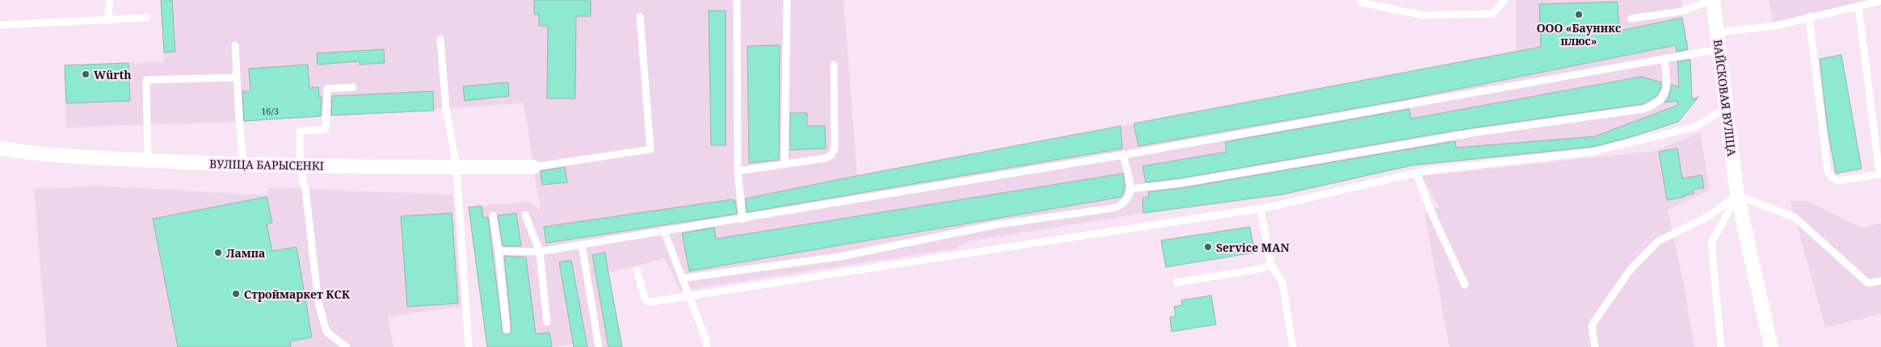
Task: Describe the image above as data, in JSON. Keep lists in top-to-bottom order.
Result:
{
  "streets": {
    "street": ["ВАЙСКОВАЯ ВУЛІЦА", "ВУЛІЦА БАРЫСЕНКІ"]
  },
  "places": [
    "ООО «Бауникс плюс»",
    "Würth",
    "Service MAN",
    "Лампа",
    "Строймаркет КСК"
  ],
  "house_numbers": ["16/3"]
}
